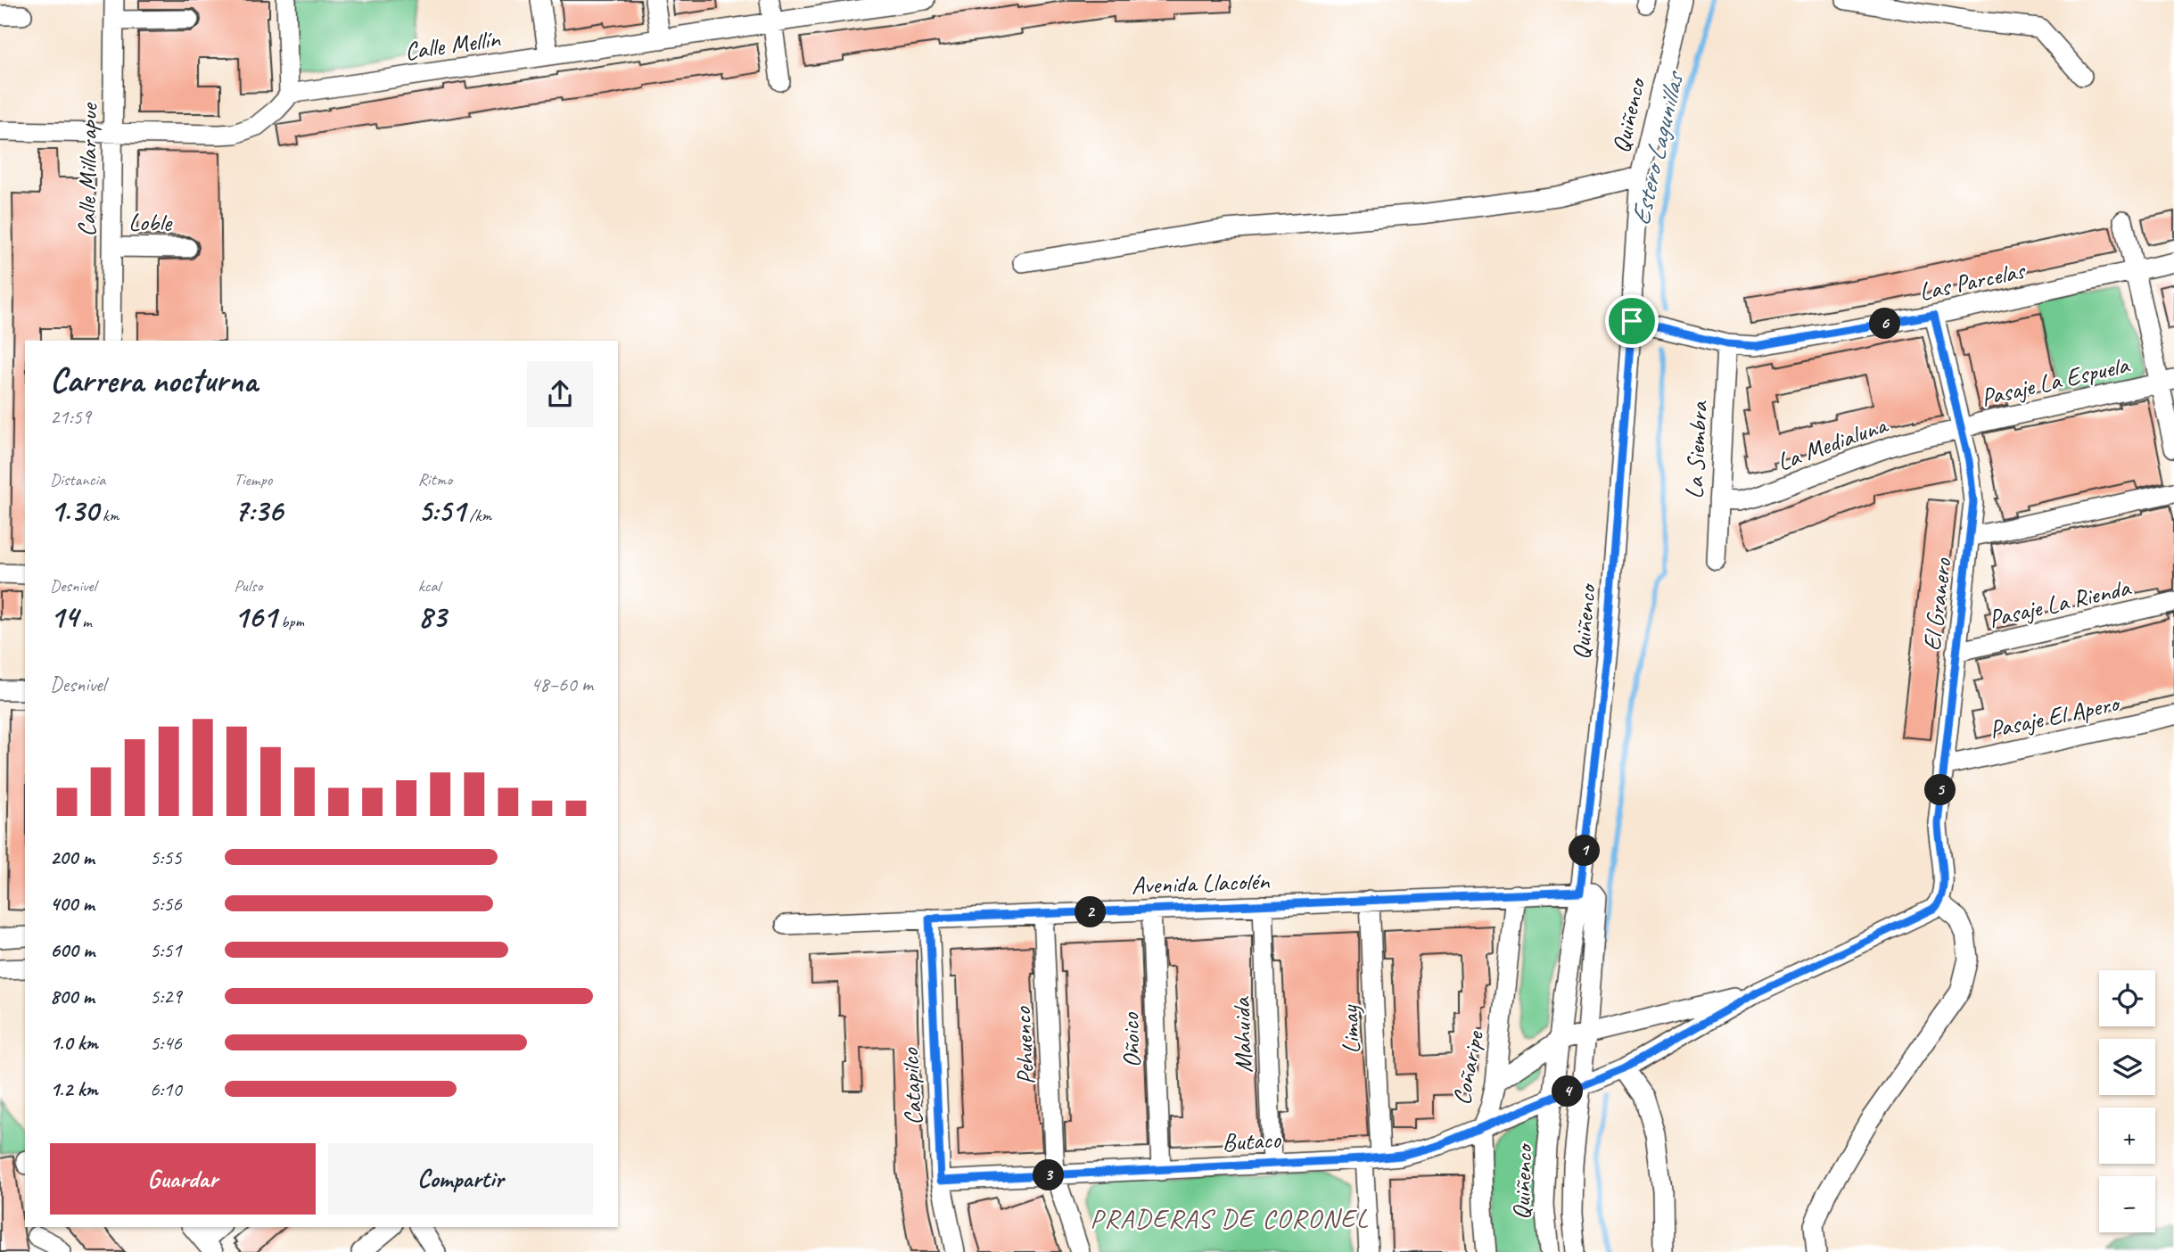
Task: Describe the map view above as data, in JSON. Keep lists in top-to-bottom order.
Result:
{
  "streets": {
    "street": [
      "Calle Mellín",
      "Quiñenco",
      "Calle Millarapue",
      "Loble",
      "Las Parcelas",
      "Pasaje La Espuela",
      "La Medialuna",
      "La Siembra",
      "Pasaje La Rienda",
      "El Granero",
      "Pasaje El Apero",
      "Avenida Llacolén",
      "Limay",
      "Mahuida",
      "Oñoico",
      "Pehuenco",
      "Coñaripe",
      "Catapilco",
      "Butaco"
    ]
  },
  "crossings": [
    ["Quiñenco", "Las Parcelas"],
    ["Quiñenco", "Avenida Llacolén"],
    ["Quiñenco", "Butaco"],
    ["Calle Millarapue", "Loble"],
    ["Las Parcelas", "La Siembra"],
    ["Las Parcelas", "El Granero"],
    ["Pasaje La Espuela", "La Medialuna"],
    ["Pasaje La Espuela", "El Granero"],
    ["La Medialuna", "La Siembra"],
    ["La Medialuna", "El Granero"],
    ["Pasaje La Rienda", "El Granero"],
    ["El Granero", "Pasaje El Apero"],
    ["Avenida Llacolén", "Limay"],
    ["Avenida Llacolén", "Mahuida"],
    ["Avenida Llacolén", "Oñoico"],
    ["Avenida Llacolén", "Pehuenco"],
    ["Avenida Llacolén", "Coñaripe"],
    ["Avenida Llacolén", "Catapilco"],
    ["Limay", "Butaco"],
    ["Mahuida", "Butaco"],
    ["Oñoico", "Butaco"],
    ["Pehuenco", "Butaco"],
    ["Coñaripe", "Butaco"],
    ["Catapilco", "Butaco"]
  ],
  "districts": ["PRADERAS DE CORONEL"],
  "water": ["Estero Lagunillas"],
  "page": {
    "pins": [
      "6",
      "5",
      "1",
      "2",
      "4",
      "3"
    ],
    "heading": ["Carrera nocturna", "21:59"],
    "stats": [
      ["Distancia", "1.30 km"],
      ["Tiempo", "7:36"],
      ["Ritmo", "5:51 /km"],
      ["Desnivel", "14 m"],
      ["Pulso", "161 bpm"],
      ["kcal", "83"]
    ],
    "chart": ["Desnivel", "48–60 m"],
    "list": [
      {
        "name": "200 m",
        "note": "5:55"
      },
      {
        "name": "400 m",
        "note": "5:56"
      },
      {
        "name": "600 m",
        "note": "5:51"
      },
      {
        "name": "800 m",
        "note": "5:29"
      },
      {
        "name": "1.0 km",
        "note": "5:46"
      },
      {
        "name": "1.2 km",
        "note": "6:10"
      }
    ],
    "map_buttons": ["+", "−"],
    "buttons": ["Guardar", "Compartir"]
  }
}
